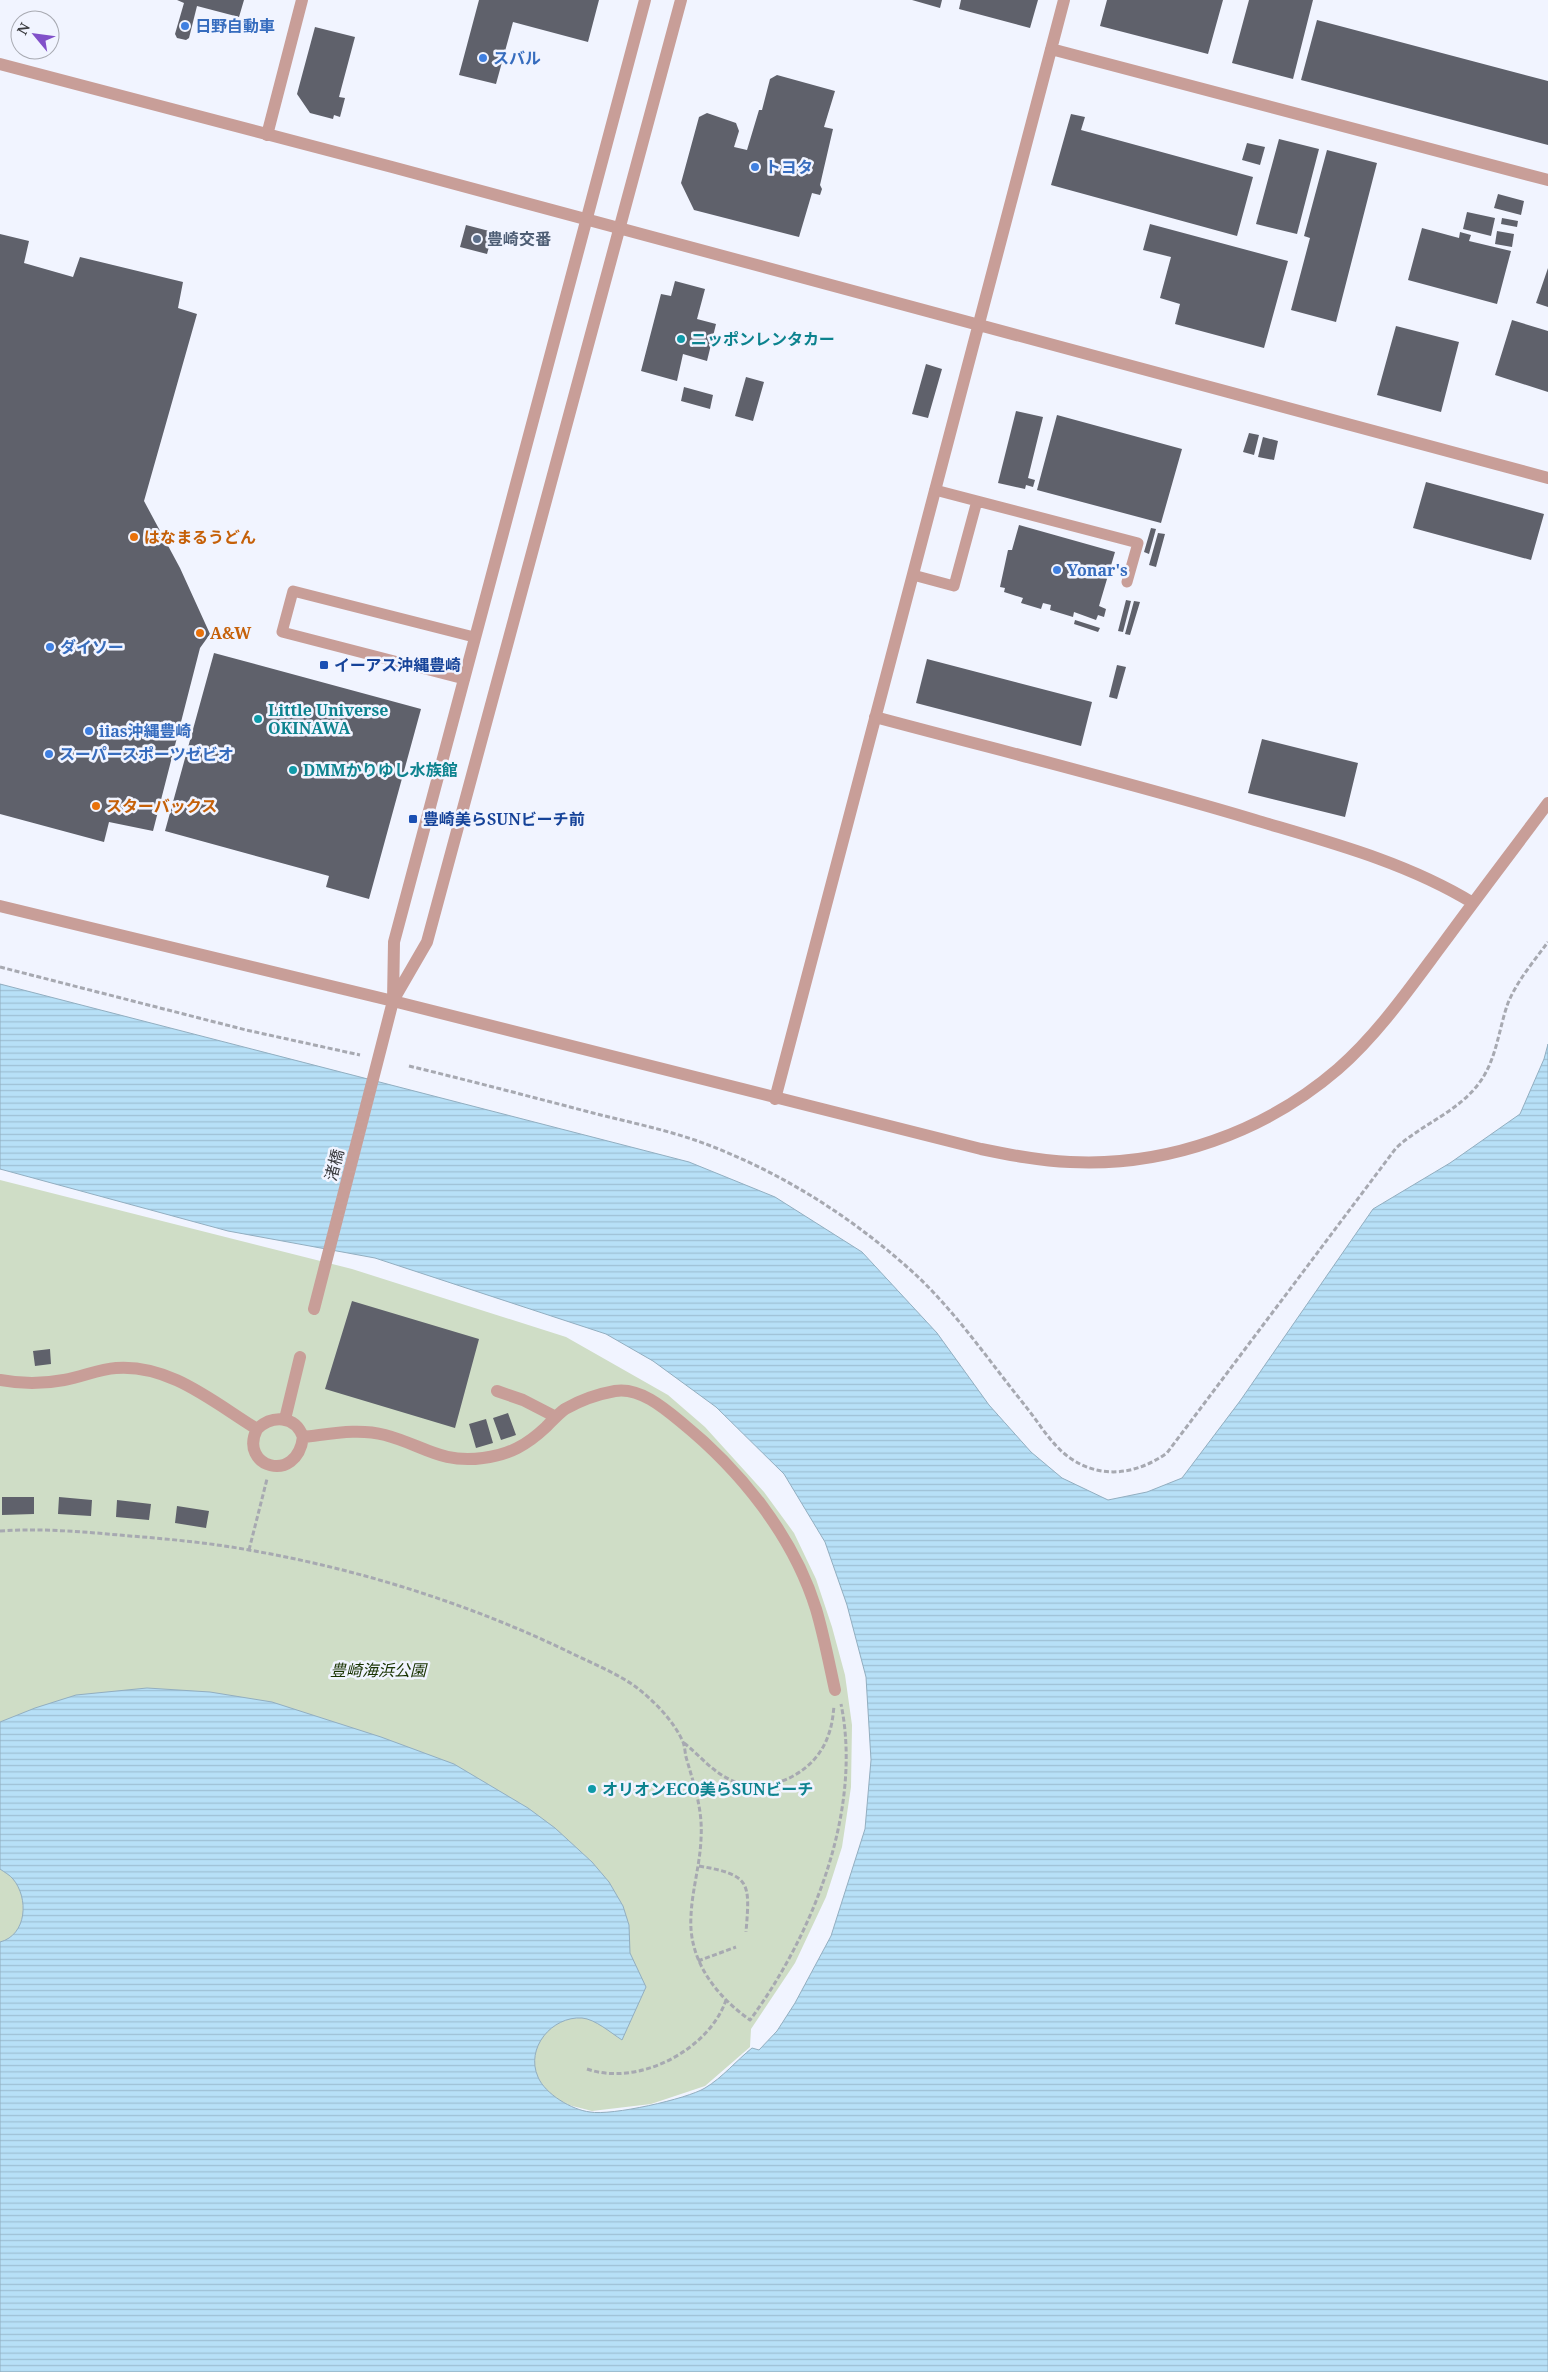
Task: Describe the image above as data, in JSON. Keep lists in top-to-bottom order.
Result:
{
  "streets": {
    "street": ["渚橋"]
  },
  "parks": ["豊崎海浜公園"],
  "places": {
    "other": [
      "日野自動車",
      "スバル",
      "トヨタ",
      "豊崎交番",
      "ニッポンレンタカー",
      "はなまるうどん",
      "Yonar's",
      "A&W",
      "ダイソー",
      "Little Universe OKINAWA",
      "iias沖縄豊崎",
      "スーパースポーツゼビオ",
      "DMMかりゆし水族館",
      "スターバックス",
      "オリオンECO美らSUNビーチ"
    ],
    "transit": ["イーアス沖縄豊崎", "豊崎美らSUNビーチ前"]
  },
  "north": "top left"
}
